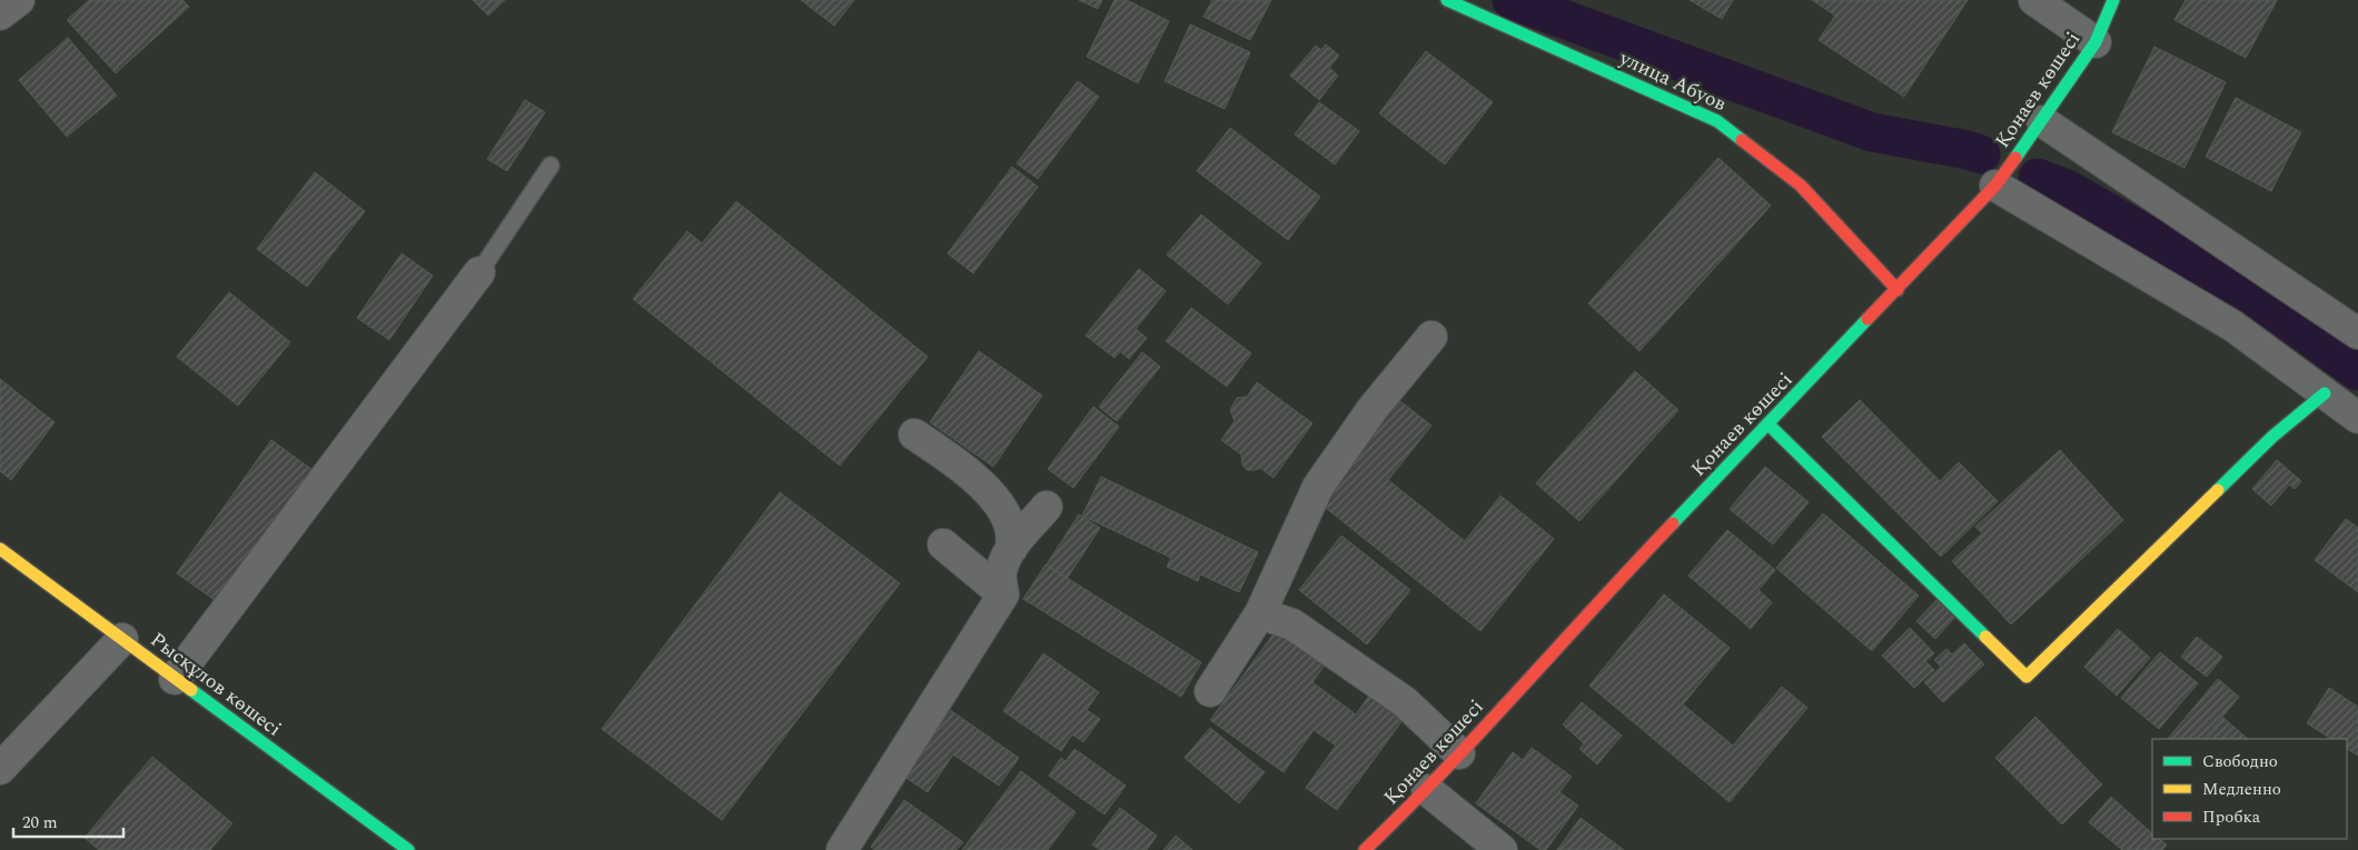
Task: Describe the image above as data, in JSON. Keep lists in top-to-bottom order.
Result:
{
  "streets": {
    "street": ["улица Абуов", "Қонаев көшесі", "Рысқұлов көшесі"]
  },
  "crossings": [
    ["улица Абуов", "Қонаев көшесі"]
  ],
  "legend": ["Свободно", "Медленно", "Пробка"],
  "scale_bar": "20 m"
}
